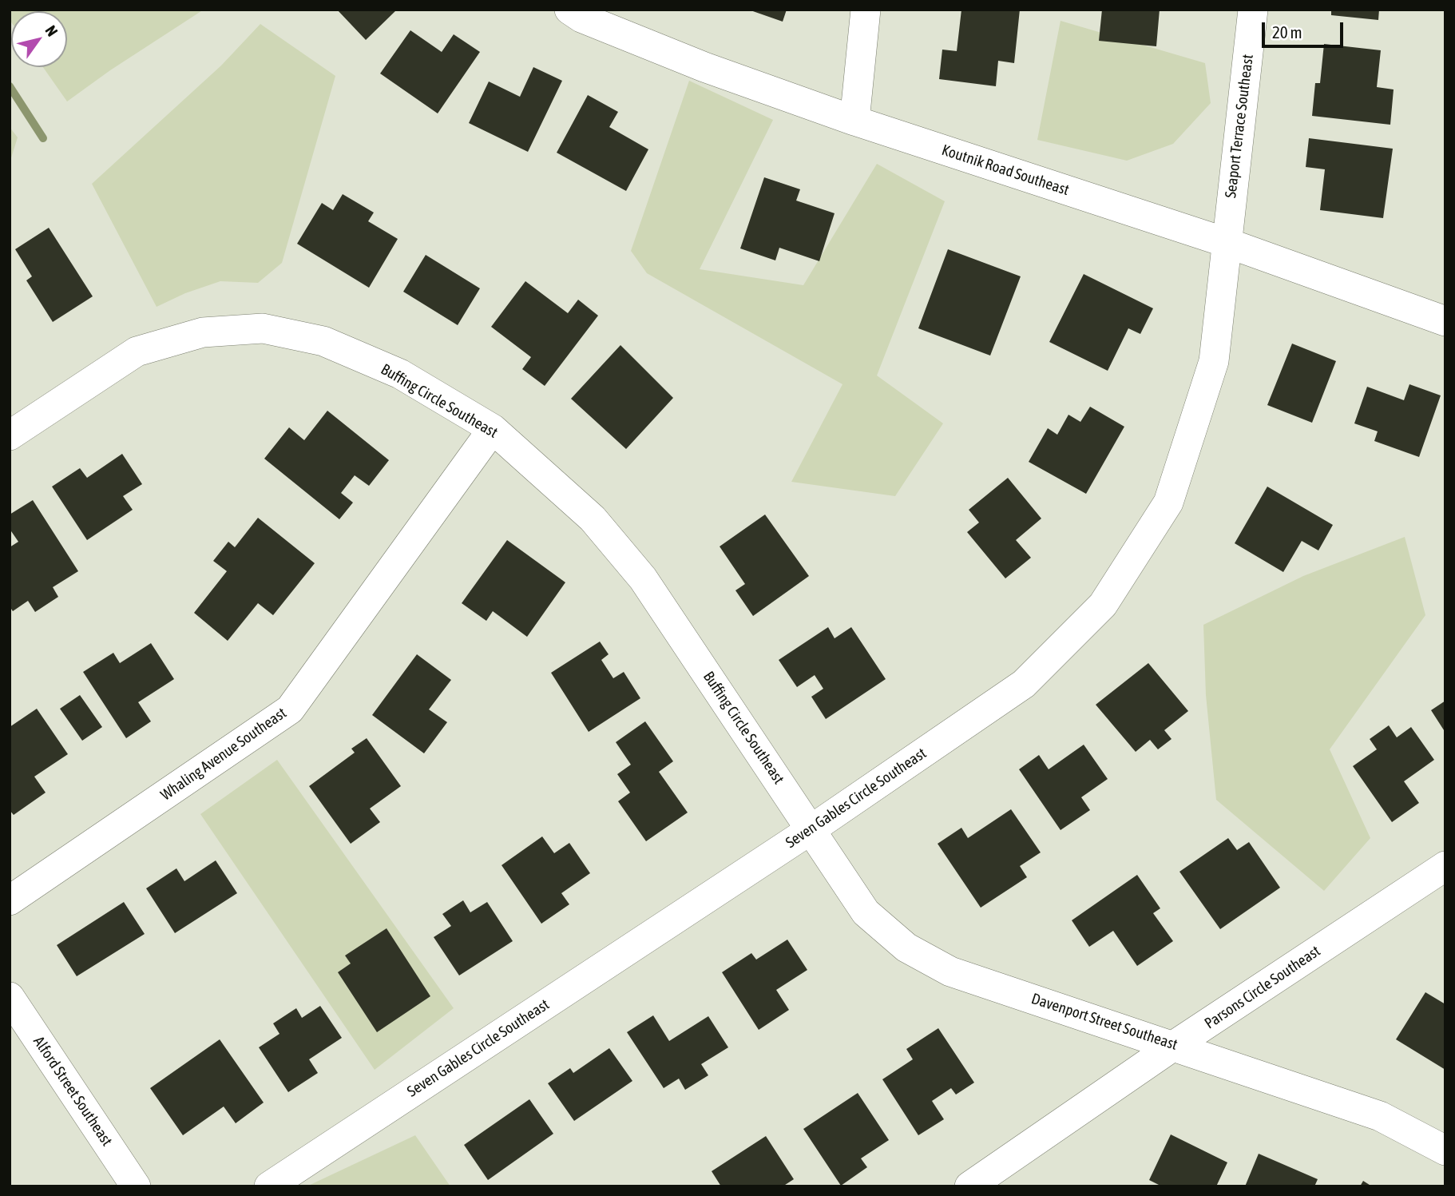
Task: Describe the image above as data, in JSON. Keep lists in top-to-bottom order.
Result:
{
  "streets": {
    "street": [
      "Seaport Terrace Southeast",
      "Koutnik Road Southeast",
      "Buffing Circle Southeast",
      "Whaling Avenue Southeast",
      "Seven Gables Circle Southeast",
      "Parsons Circle Southeast",
      "Davenport Street Southeast",
      "Alford Street Southeast"
    ]
  },
  "crossings": [
    ["Seaport Terrace Southeast", "Koutnik Road Southeast"],
    ["Seaport Terrace Southeast", "Seven Gables Circle Southeast"],
    ["Koutnik Road Southeast", "Seven Gables Circle Southeast"],
    ["Buffing Circle Southeast", "Whaling Avenue Southeast"],
    ["Buffing Circle Southeast", "Seven Gables Circle Southeast"],
    ["Buffing Circle Southeast", "Davenport Street Southeast"],
    ["Seven Gables Circle Southeast", "Davenport Street Southeast"],
    ["Parsons Circle Southeast", "Davenport Street Southeast"]
  ],
  "scale_bar": "20 m",
  "north": "top right"
}
